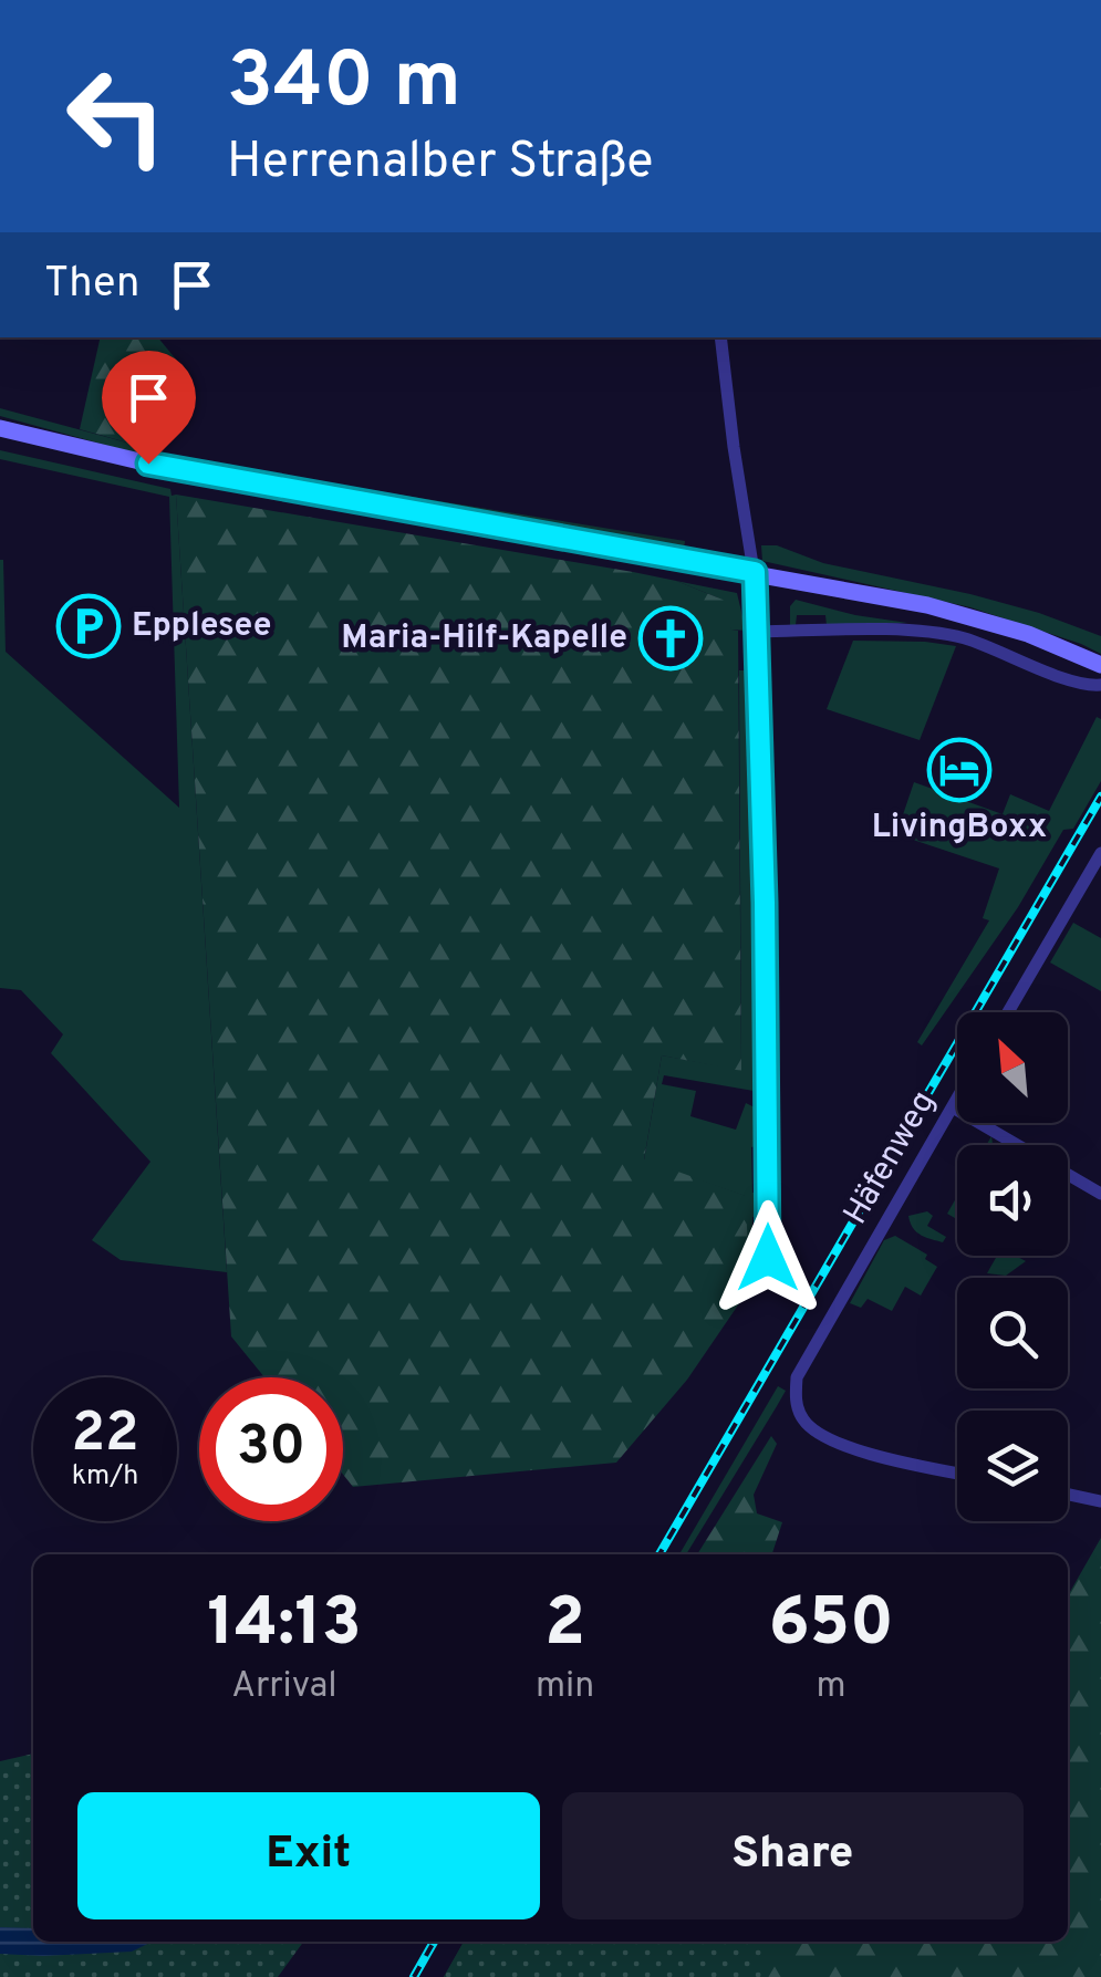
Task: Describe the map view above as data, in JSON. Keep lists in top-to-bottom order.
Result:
{
  "streets": {
    "street": ["Häfenweg"]
  },
  "places": {
    "parking": ["Epplesee"],
    "church": ["Maria-Hilf-Kapelle"],
    "hotel": ["LivingBoxx"]
  },
  "north": "top left",
  "page": {
    "turn": ["340 m", "Herrenalber Straße"],
    "then": "Then",
    "speed": "22 km/h",
    "limit": "30",
    "eta": [
      "14:13",
      "Arrival",
      "2",
      "min",
      "650",
      "m"
    ],
    "buttons": ["Exit", "Share"]
  }
}
